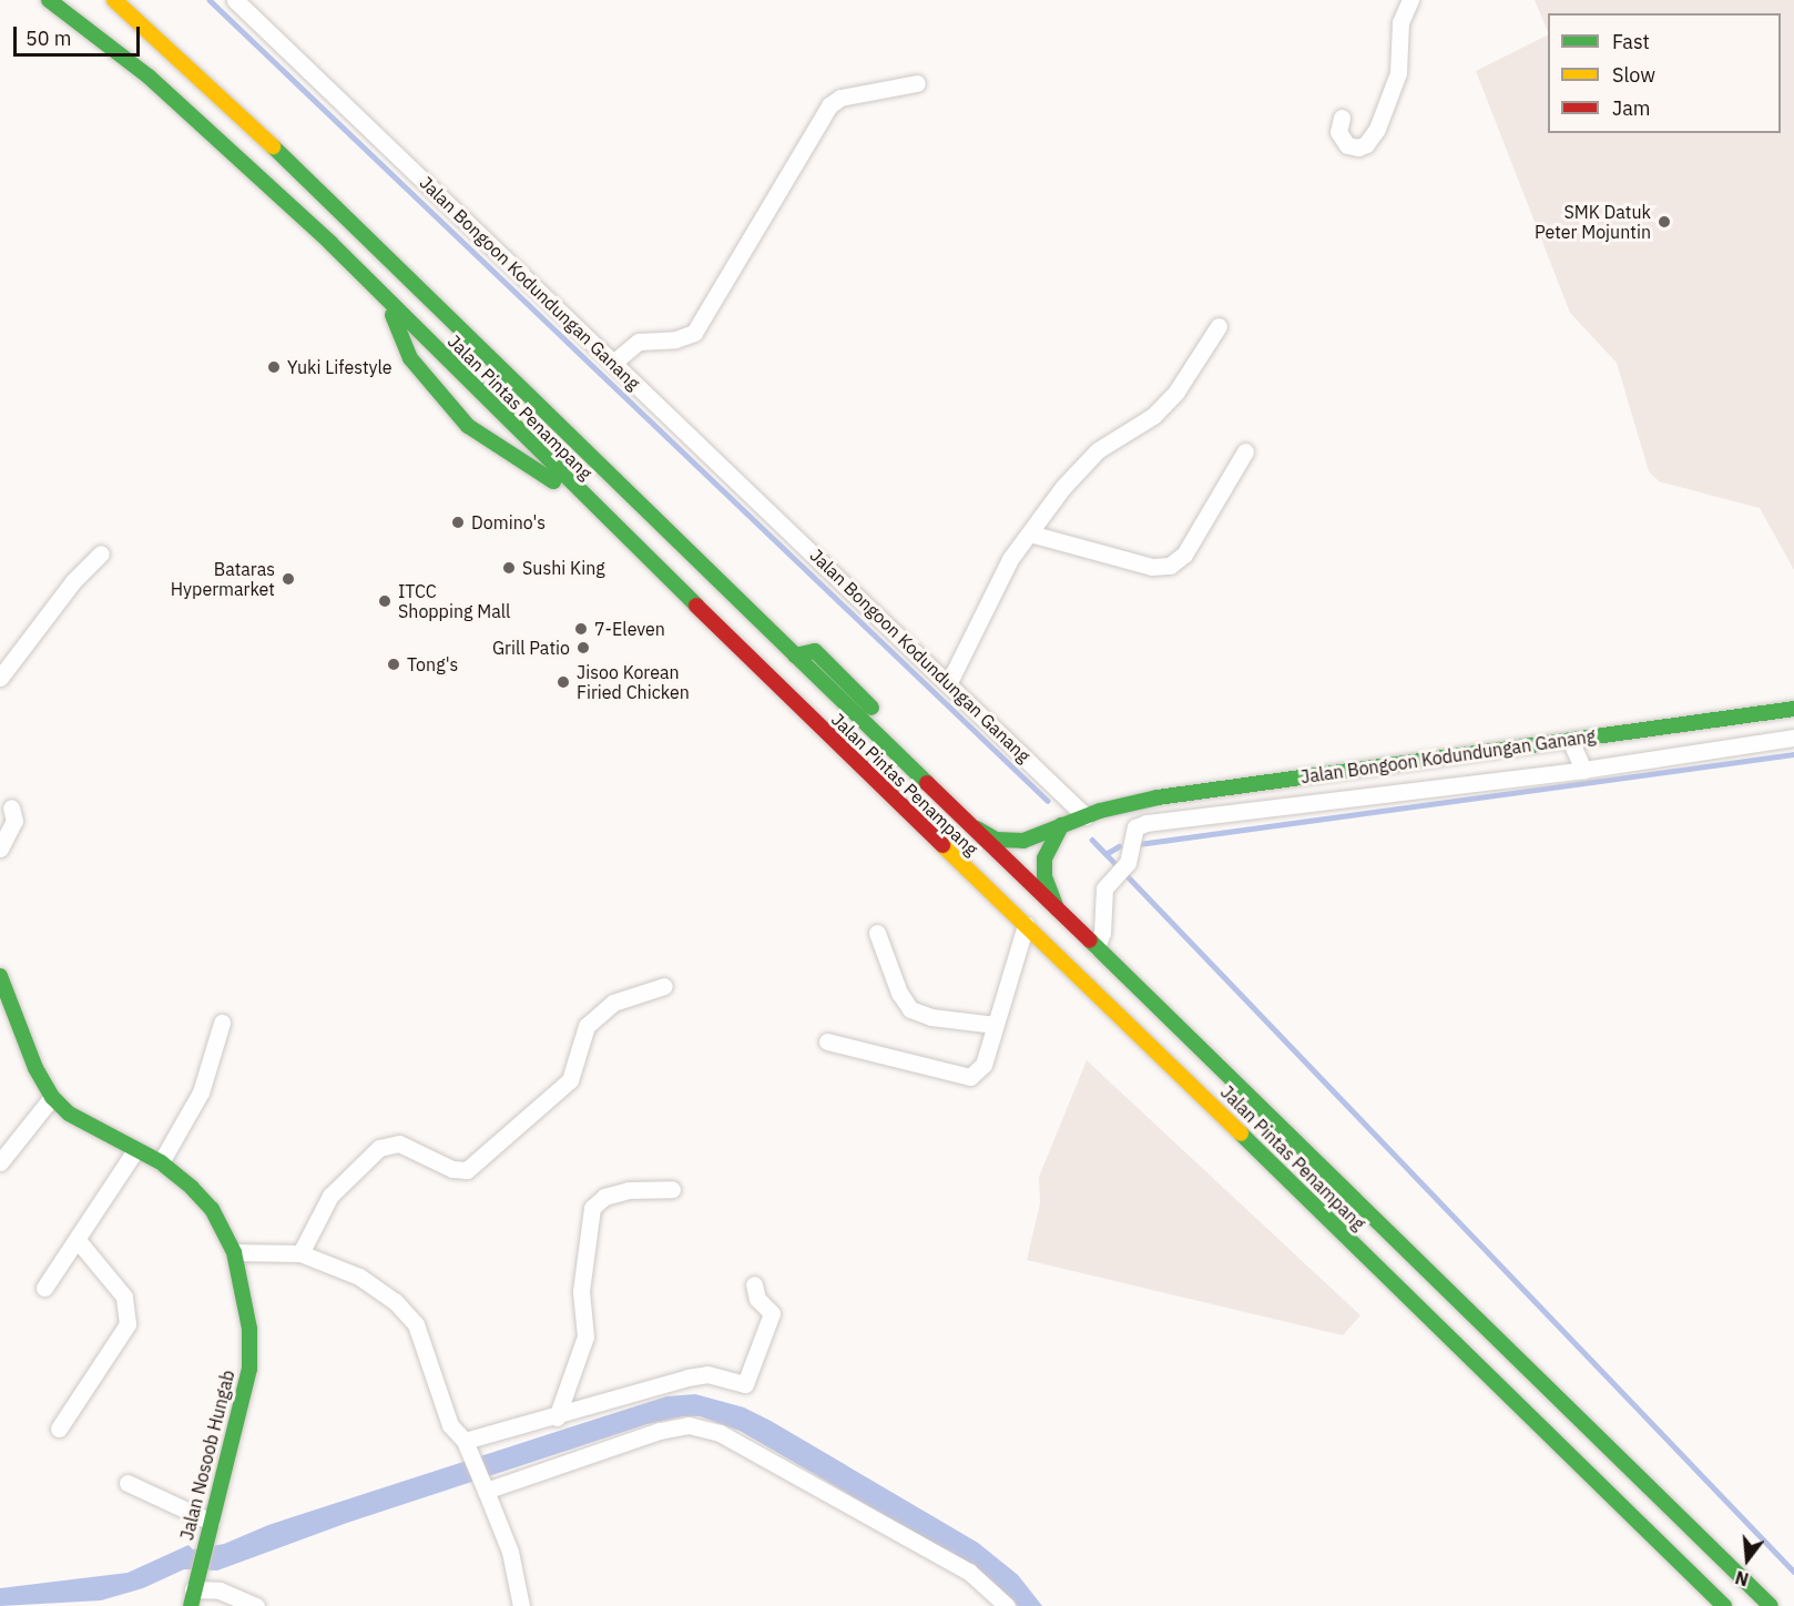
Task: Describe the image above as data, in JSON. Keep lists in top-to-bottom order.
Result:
{
  "streets": {
    "main road": ["Jalan Bongoon Kodundungan Ganang", "Jalan Pintas Penampang", "Jalan Nosoob Hungab"]
  },
  "places": [
    "SMK Datuk Peter Mojuntin",
    "Yuki Lifestyle",
    "Domino's",
    "Sushi King",
    "Bataras Hypermarket",
    "ITCC Shopping Mall",
    "7-Eleven",
    "Grill Patio",
    "Tong's",
    "Jisoo Korean Firied Chicken"
  ],
  "legend": ["Fast", "Slow", "Jam"],
  "scale_bar": "50 m",
  "north": "bottom"
}
